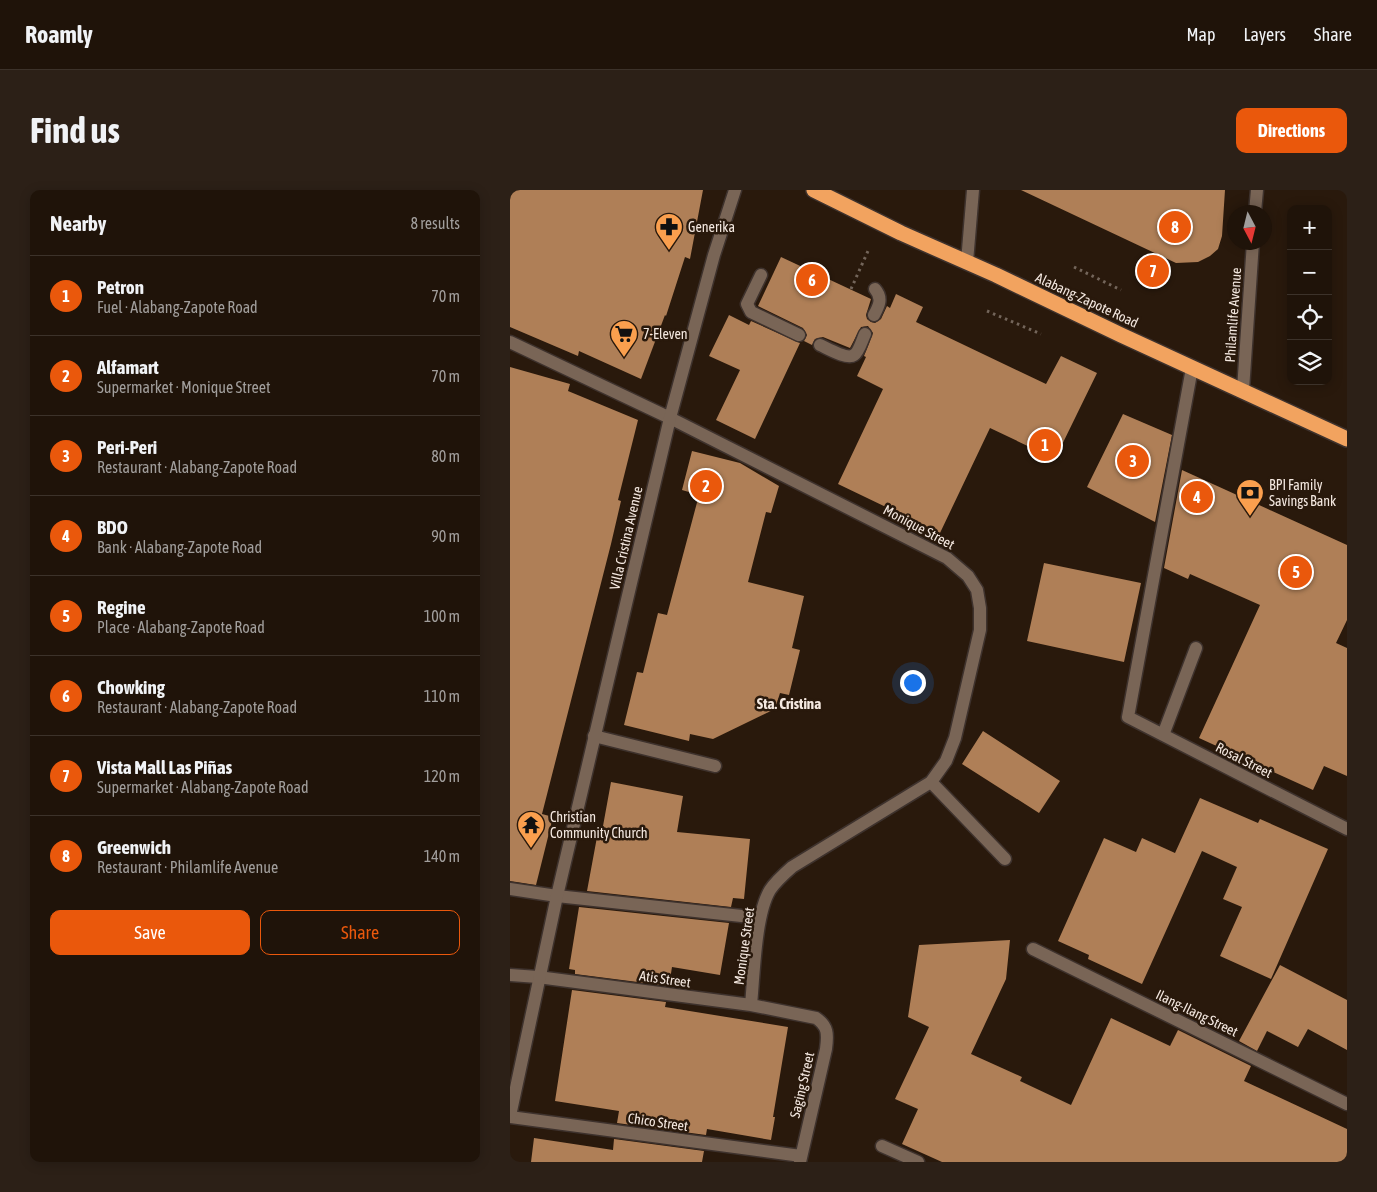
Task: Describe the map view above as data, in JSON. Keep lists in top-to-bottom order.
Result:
{
  "streets": {
    "highway": ["Alabang-Zapote Road"],
    "street": [
      "Philamlife Avenue",
      "Monique Street",
      "Villa Cristina Avenue",
      "Rosal Street",
      "Atis Street",
      "Ilang-Ilang Street",
      "Saging Street",
      "Chico Street"
    ]
  },
  "crossings": [
    ["Alabang-Zapote Road", "Philamlife Avenue"],
    ["Alabang-Zapote Road", "Rosal Street"],
    ["Monique Street", "Villa Cristina Avenue"],
    ["Monique Street", "Atis Street"],
    ["Villa Cristina Avenue", "Atis Street"],
    ["Villa Cristina Avenue", "Chico Street"],
    ["Atis Street", "Saging Street"],
    ["Saging Street", "Chico Street"]
  ],
  "districts": ["Sta. Cristina"],
  "places": {
    "pharmacy": ["Generika"],
    "supermarket": ["7-Eleven"],
    "bank": ["BPI Family Savings Bank"],
    "temple": ["Christian Community Church"]
  },
  "north": "bottom",
  "page": {
    "header": "Roamly",
    "nav": ["Map", "Layers", "Share"],
    "buttons": [
      "Directions",
      ["Save", "Share"]
    ],
    "title": "Find us",
    "heading": ["Nearby", "8 results"],
    "map_buttons": ["+", "−"],
    "pins": [
      "8",
      "7",
      "6",
      "1",
      "3",
      "2",
      "4",
      "5"
    ],
    "list": [
      {
        "mark": "1",
        "name": "Petron",
        "note": "Fuel · Alabang-Zapote Road",
        "value": "70 m"
      },
      {
        "mark": "2",
        "name": "Alfamart",
        "note": "Supermarket · Monique Street",
        "value": "70 m"
      },
      {
        "mark": "3",
        "name": "Peri-Peri",
        "note": "Restaurant · Alabang-Zapote Road",
        "value": "80 m"
      },
      {
        "mark": "4",
        "name": "BDO",
        "note": "Bank · Alabang-Zapote Road",
        "value": "90 m"
      },
      {
        "mark": "5",
        "name": "Regine",
        "note": "Place · Alabang-Zapote Road",
        "value": "100 m"
      },
      {
        "mark": "6",
        "name": "Chowking",
        "note": "Restaurant · Alabang-Zapote Road",
        "value": "110 m"
      },
      {
        "mark": "7",
        "name": "Vista Mall Las Piñas",
        "note": "Supermarket · Alabang-Zapote Road",
        "value": "120 m"
      },
      {
        "mark": "8",
        "name": "Greenwich",
        "note": "Restaurant · Philamlife Avenue",
        "value": "140 m"
      }
    ]
  }
}
